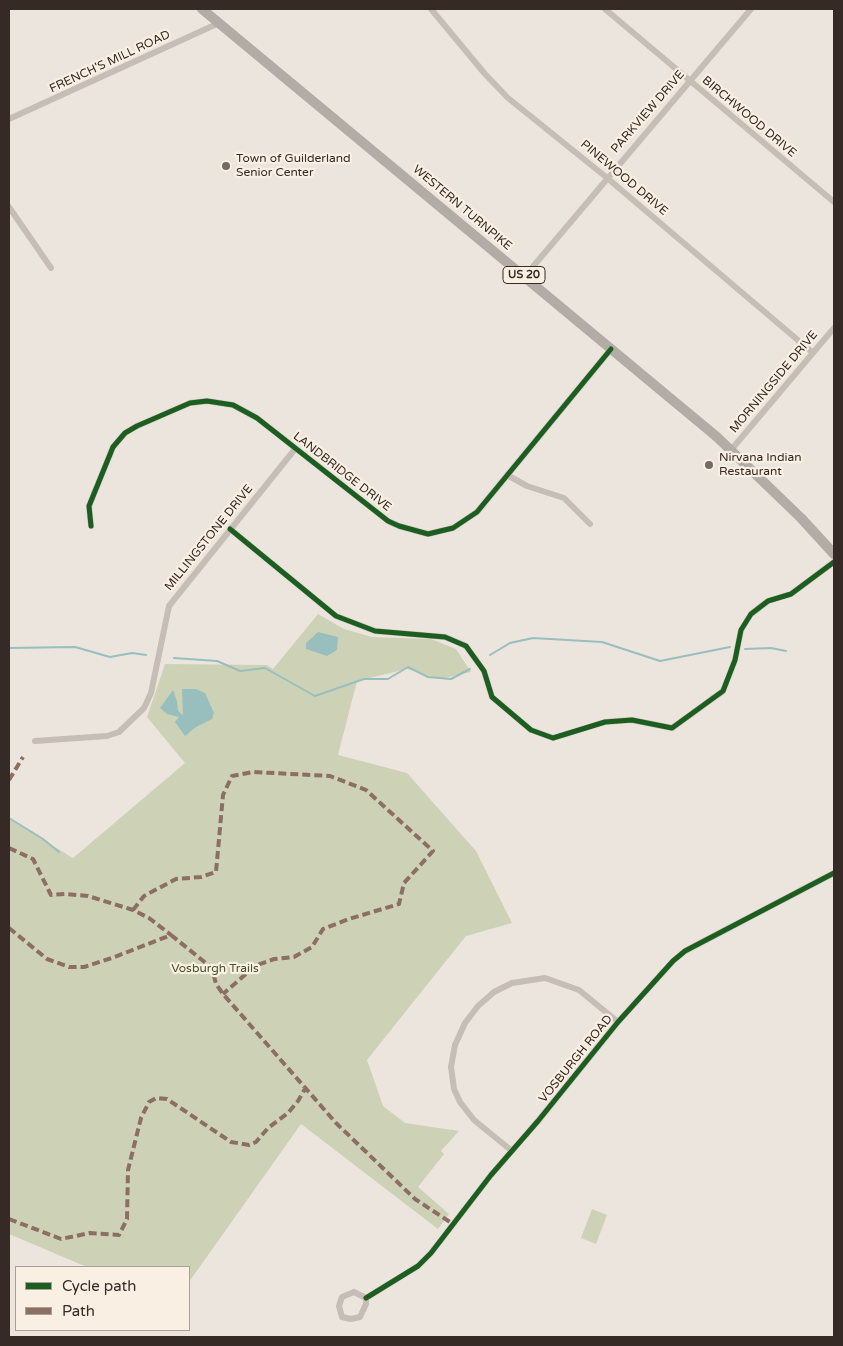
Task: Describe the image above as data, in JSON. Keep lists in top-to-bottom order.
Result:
{
  "streets": {
    "main road": ["WESTERN TURNPIKE", "US 20"],
    "street": [
      "FRENCH'S MILL ROAD",
      "PARKVIEW DRIVE",
      "BIRCHWOOD DRIVE",
      "PINEWOOD DRIVE",
      "MORNINGSIDE DRIVE",
      "LANDBRIDGE DRIVE",
      "MILLINGSTONE DRIVE",
      "VOSBURGH ROAD"
    ]
  },
  "crossings": [
    ["FRENCH'S MILL ROAD", "WESTERN TURNPIKE"],
    ["PARKVIEW DRIVE", "BIRCHWOOD DRIVE"],
    ["PARKVIEW DRIVE", "PINEWOOD DRIVE"],
    ["PARKVIEW DRIVE", "WESTERN TURNPIKE"],
    ["PINEWOOD DRIVE", "MORNINGSIDE DRIVE"],
    ["WESTERN TURNPIKE", "MORNINGSIDE DRIVE"],
    ["WESTERN TURNPIKE", "LANDBRIDGE DRIVE"],
    ["LANDBRIDGE DRIVE", "MILLINGSTONE DRIVE"]
  ],
  "parks": ["Vosburgh Trails"],
  "places": ["Town of Guilderland Senior Center", "Nirvana Indian Restaurant"],
  "legend": ["Cycle path", "Path"]
}
